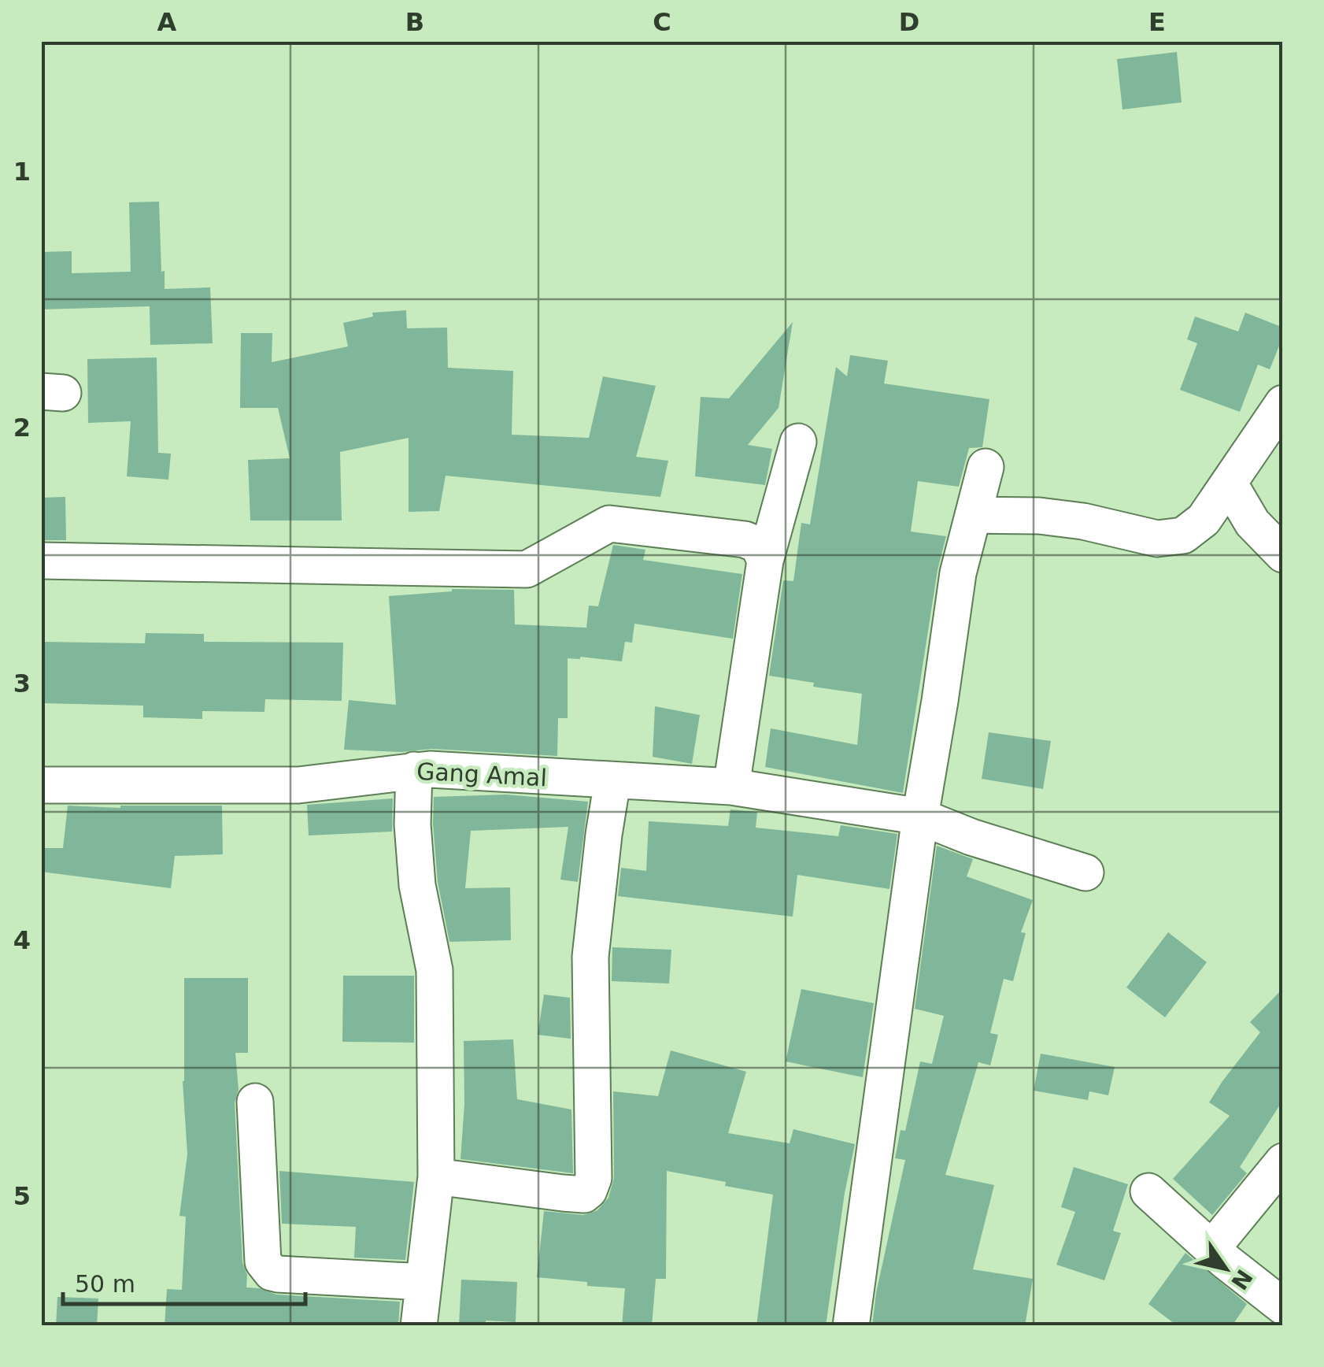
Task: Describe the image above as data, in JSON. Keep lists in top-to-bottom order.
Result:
{
  "streets": {
    "street": ["Gang Amal"]
  },
  "scale_bar": "50 m",
  "north": "bottom right",
  "grid": {
    "columns": [
      "A",
      "B",
      "C",
      "D",
      "E"
    ],
    "rows": [
      "1",
      "2",
      "3",
      "4",
      "5"
    ]
  }
}
